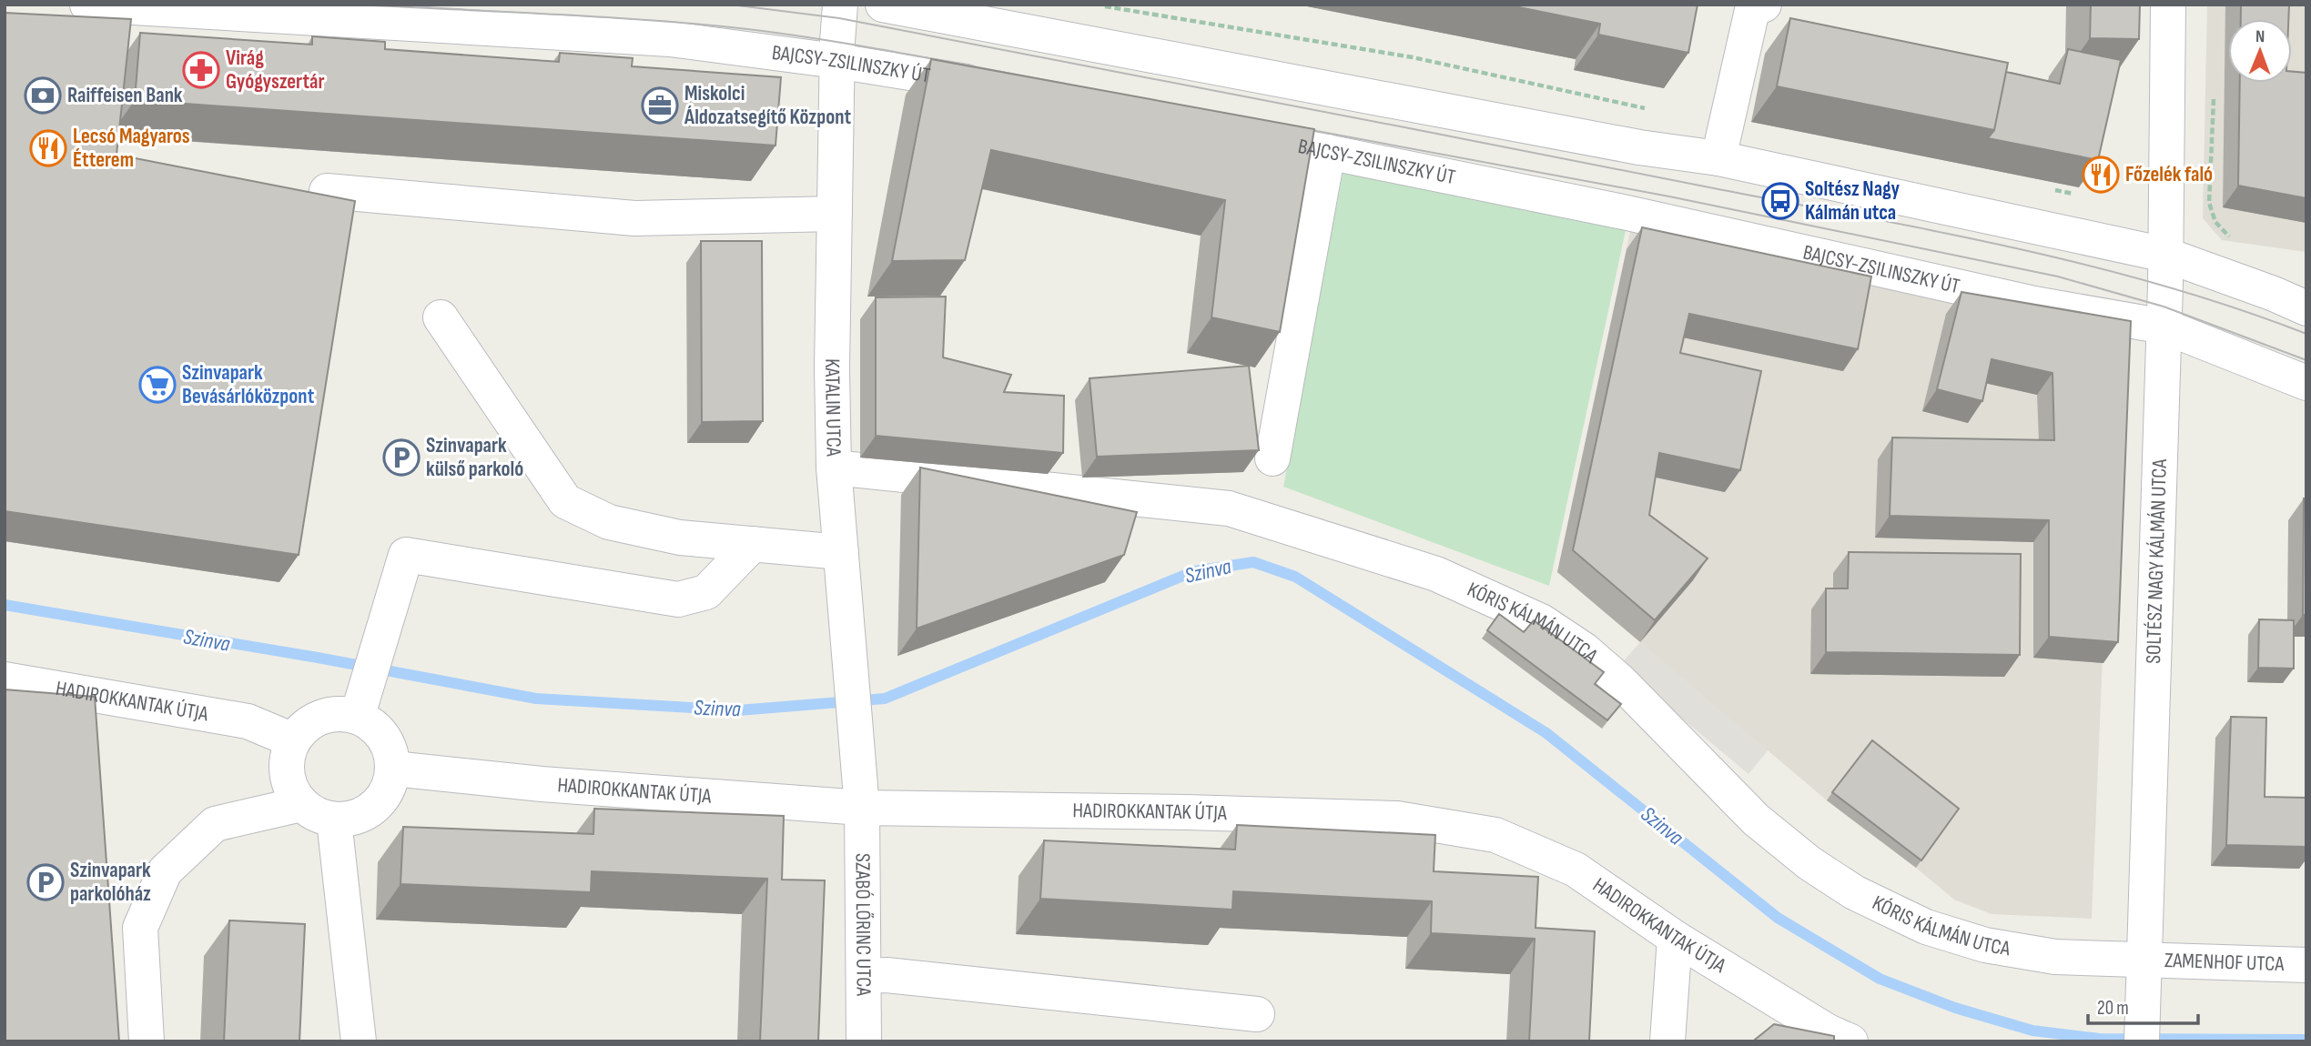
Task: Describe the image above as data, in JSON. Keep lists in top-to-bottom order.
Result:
{
  "streets": {
    "street": [
      "BAJCSY-ZSILINSZKY ÚT",
      "KATALIN UTCA",
      "SOLTÉSZ NAGY KÁLMÁN UTCA",
      "KÓRIS KÁLMÁN UTCA",
      "HADIROKKANTAK ÚTJA",
      "SZABÓ LŐRINC UTCA",
      "ZAMENHOF UTCA"
    ]
  },
  "crossings": [
    ["BAJCSY-ZSILINSZKY ÚT", "KATALIN UTCA"],
    ["BAJCSY-ZSILINSZKY ÚT", "SOLTÉSZ NAGY KÁLMÁN UTCA"],
    ["KATALIN UTCA", "KÓRIS KÁLMÁN UTCA"],
    ["KATALIN UTCA", "HADIROKKANTAK ÚTJA"],
    ["KATALIN UTCA", "SZABÓ LŐRINC UTCA"],
    ["SOLTÉSZ NAGY KÁLMÁN UTCA", "KÓRIS KÁLMÁN UTCA"],
    ["SOLTÉSZ NAGY KÁLMÁN UTCA", "ZAMENHOF UTCA"],
    ["KÓRIS KÁLMÁN UTCA", "ZAMENHOF UTCA"],
    ["HADIROKKANTAK ÚTJA", "SZABÓ LŐRINC UTCA"]
  ],
  "water": ["Szinva"],
  "places": {
    "pharmacy": ["Virág Gyógyszertár"],
    "bank": ["Raiffeisen Bank"],
    "office": ["Miskolci Áldozatsegítő Központ"],
    "restaurant": ["Lecsó Magyaros Étterem", "Főzelék faló"],
    "bus stop": ["Soltész Nagy Kálmán utca"],
    "supermarket": ["Szinvapark Bevásárlóközpont"],
    "parking": ["Szinvapark külső parkoló", "Szinvapark parkolóház"]
  },
  "scale_bar": "20 m",
  "north": "top"
}
